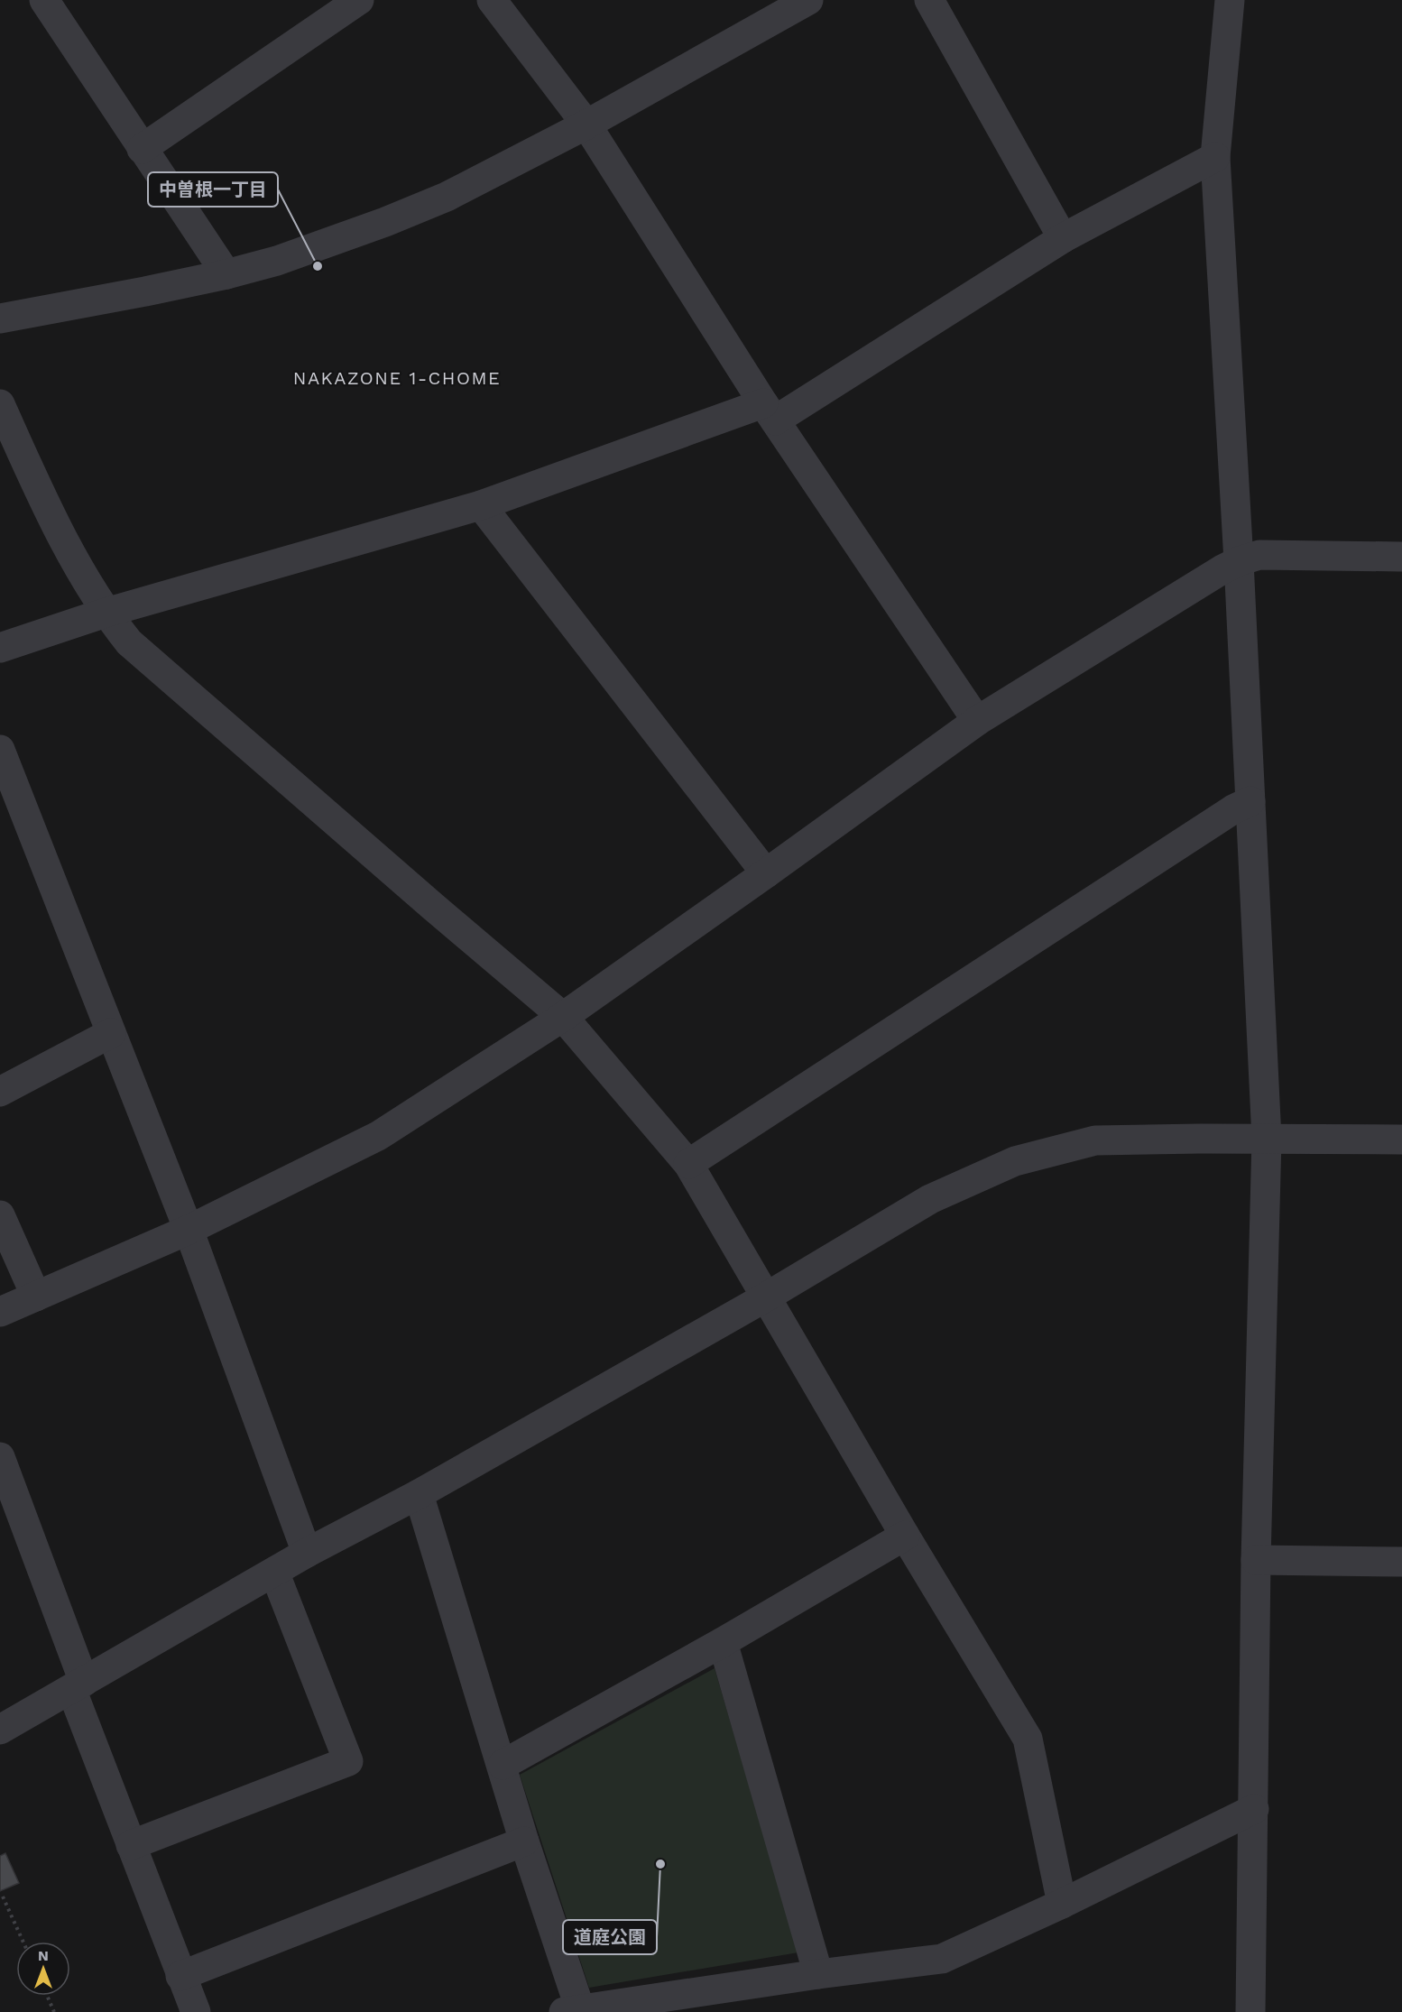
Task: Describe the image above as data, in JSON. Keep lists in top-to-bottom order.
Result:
{
  "districts": ["NAKAZONE 1-CHOME"],
  "places": ["中曽根一丁目", "道庭公園"],
  "north": "top"
}
